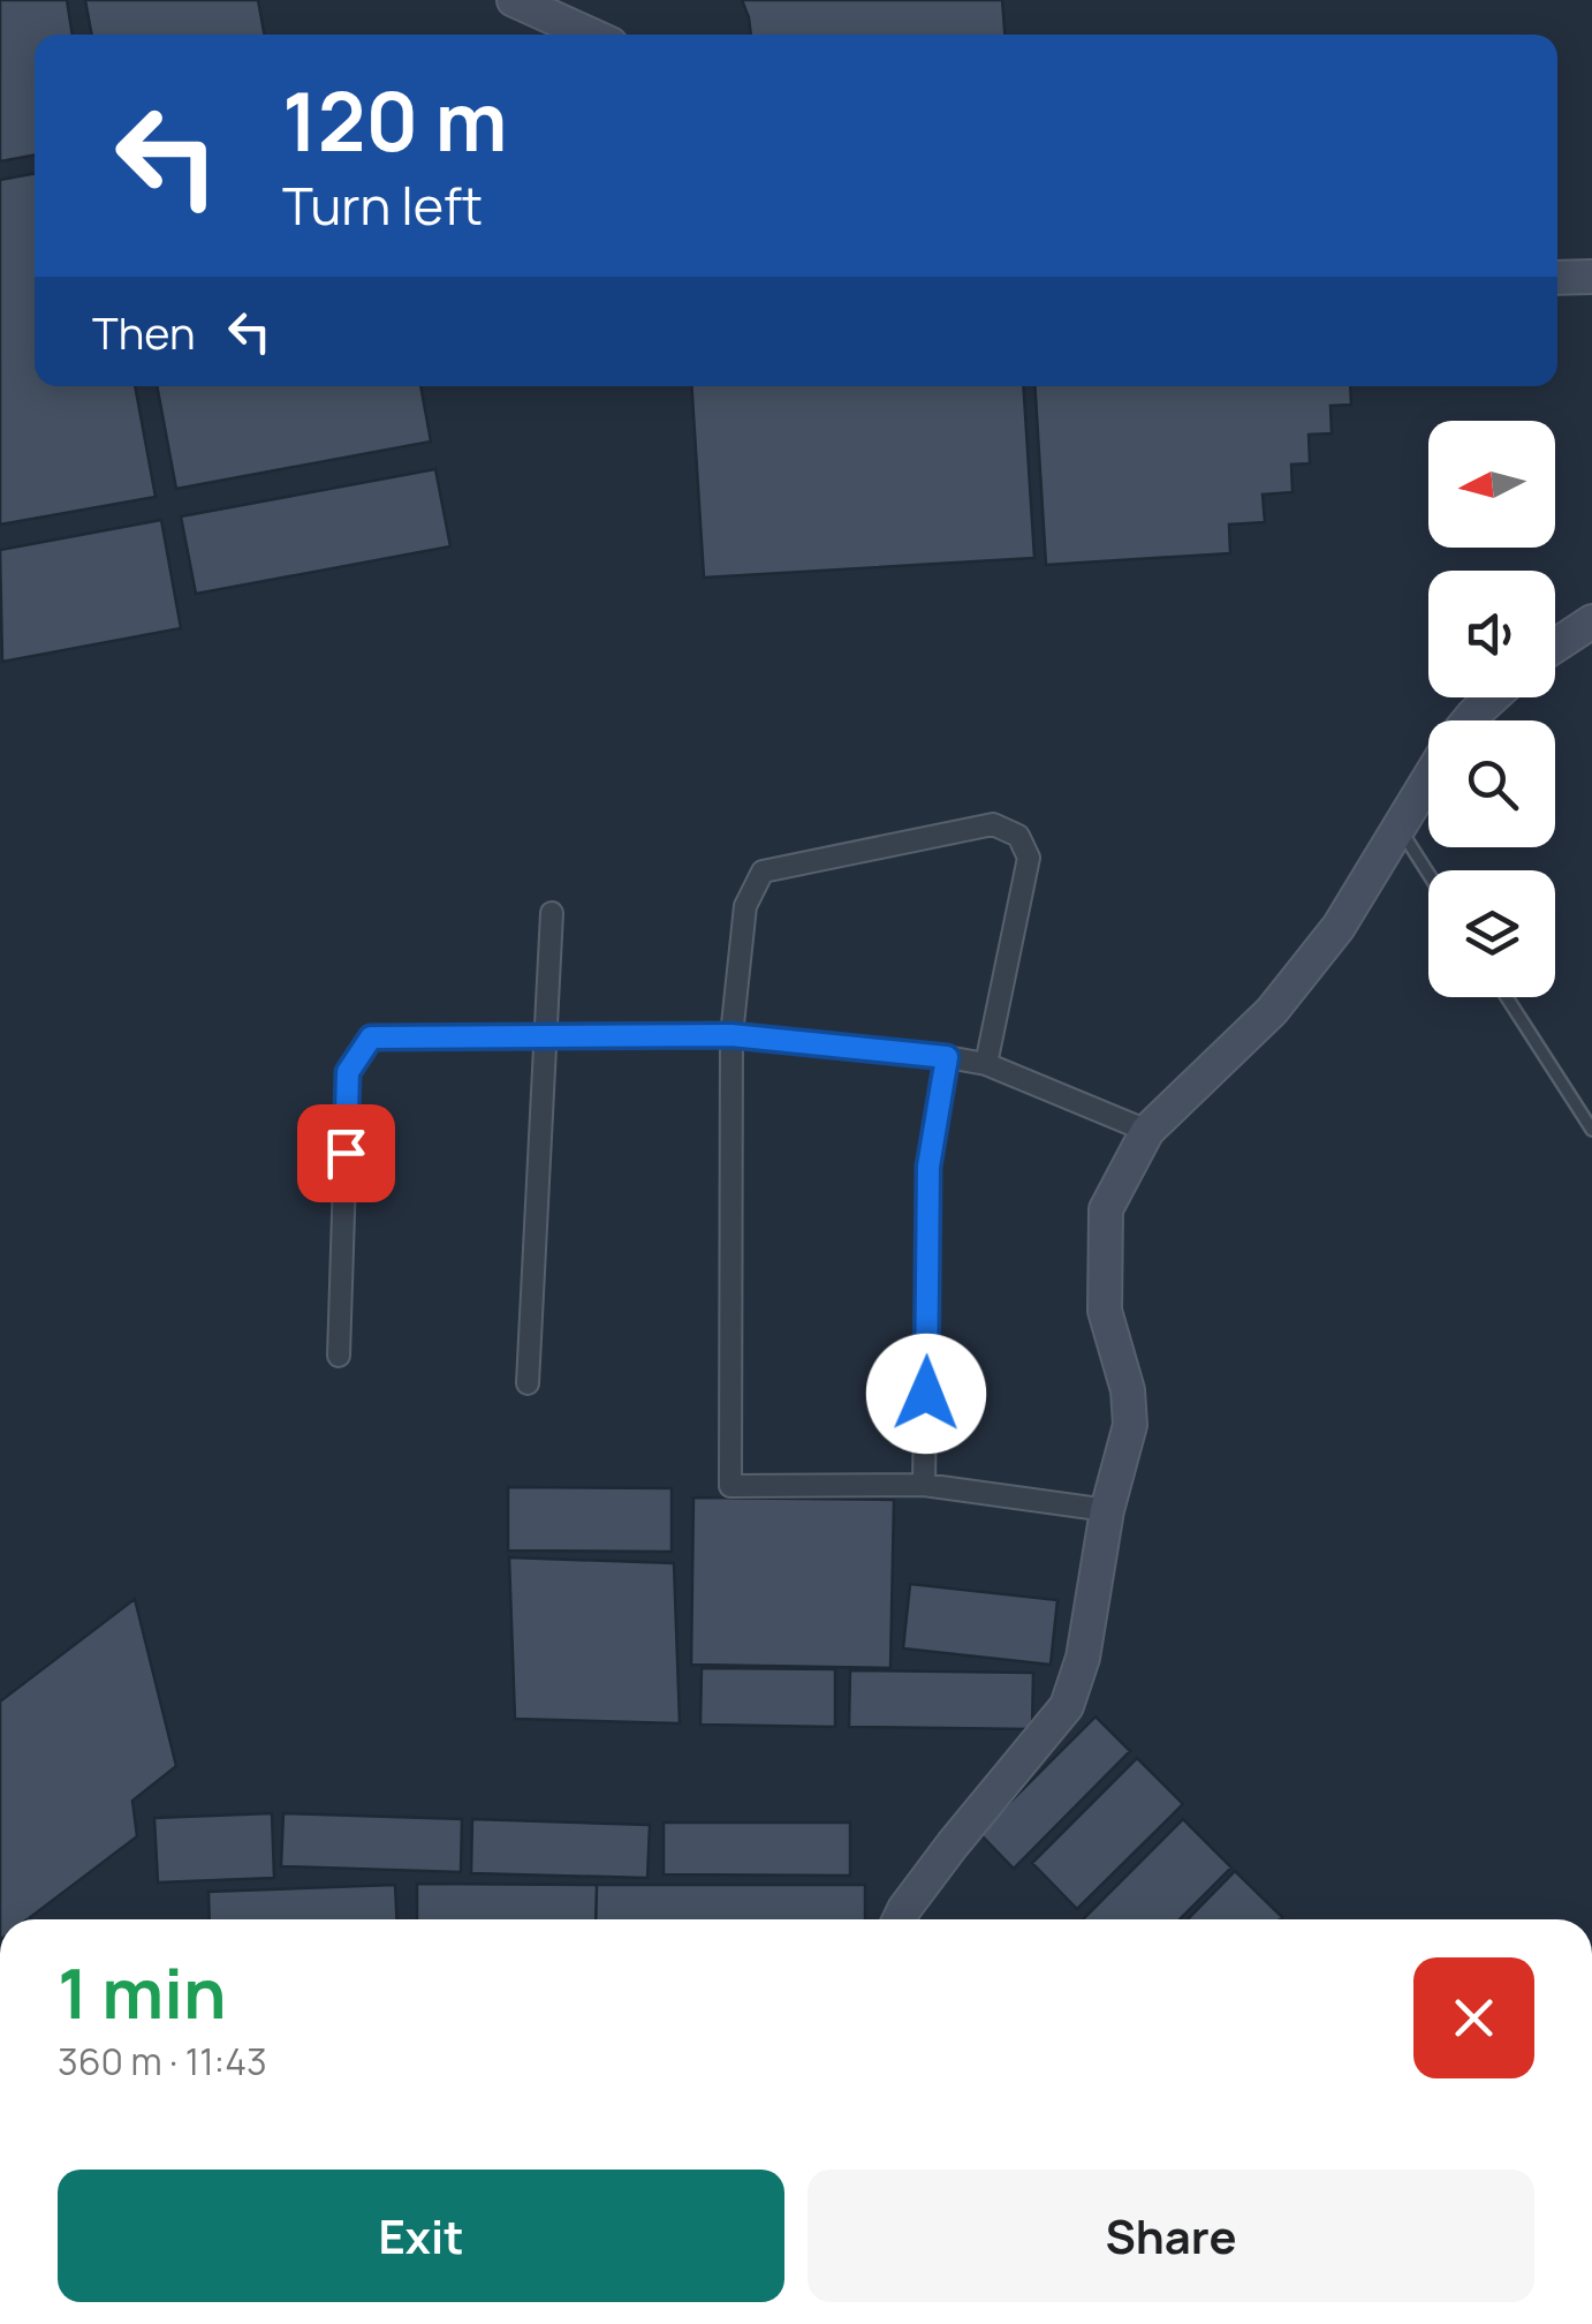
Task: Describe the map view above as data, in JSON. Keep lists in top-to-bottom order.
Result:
{
  "north": "left",
  "page": {
    "turn": ["120 m", "Turn left"],
    "then": "Then",
    "heading": ["1 min", "360 m · 11:43"],
    "buttons": ["Exit", "Share"]
  }
}
